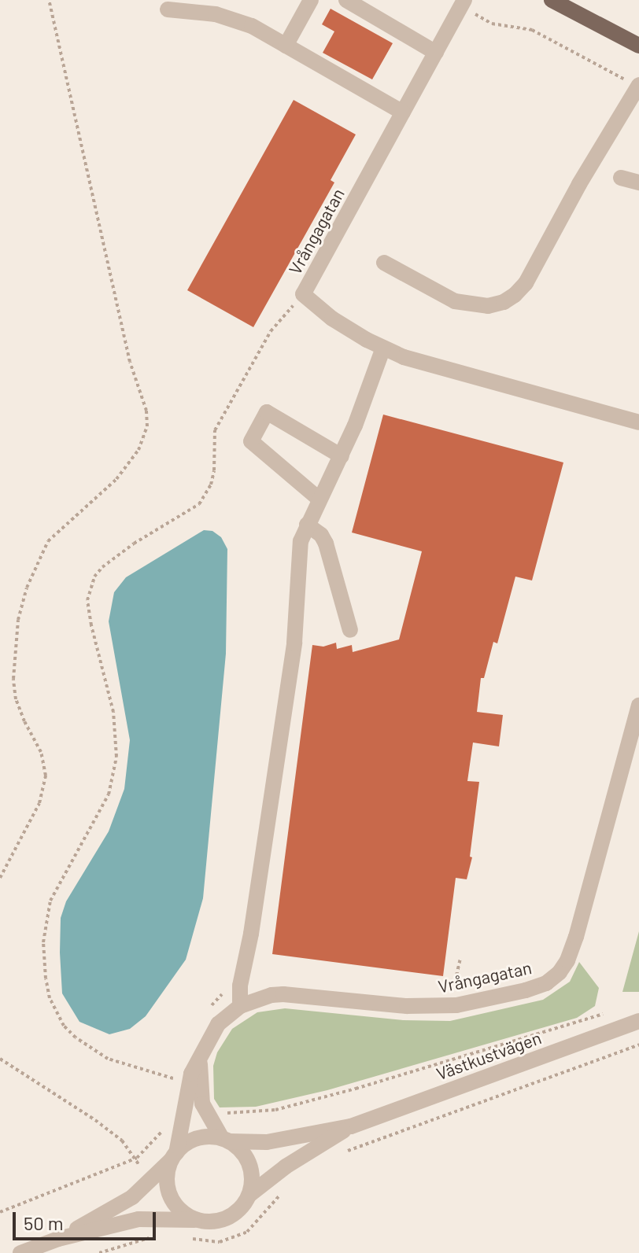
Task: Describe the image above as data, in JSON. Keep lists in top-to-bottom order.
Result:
{
  "streets": {
    "street": ["Vrångagatan", "Västkustvägen"]
  },
  "crossings": [
    ["Vrångagatan", "Västkustvägen"]
  ],
  "scale_bar": "50 m"
}
